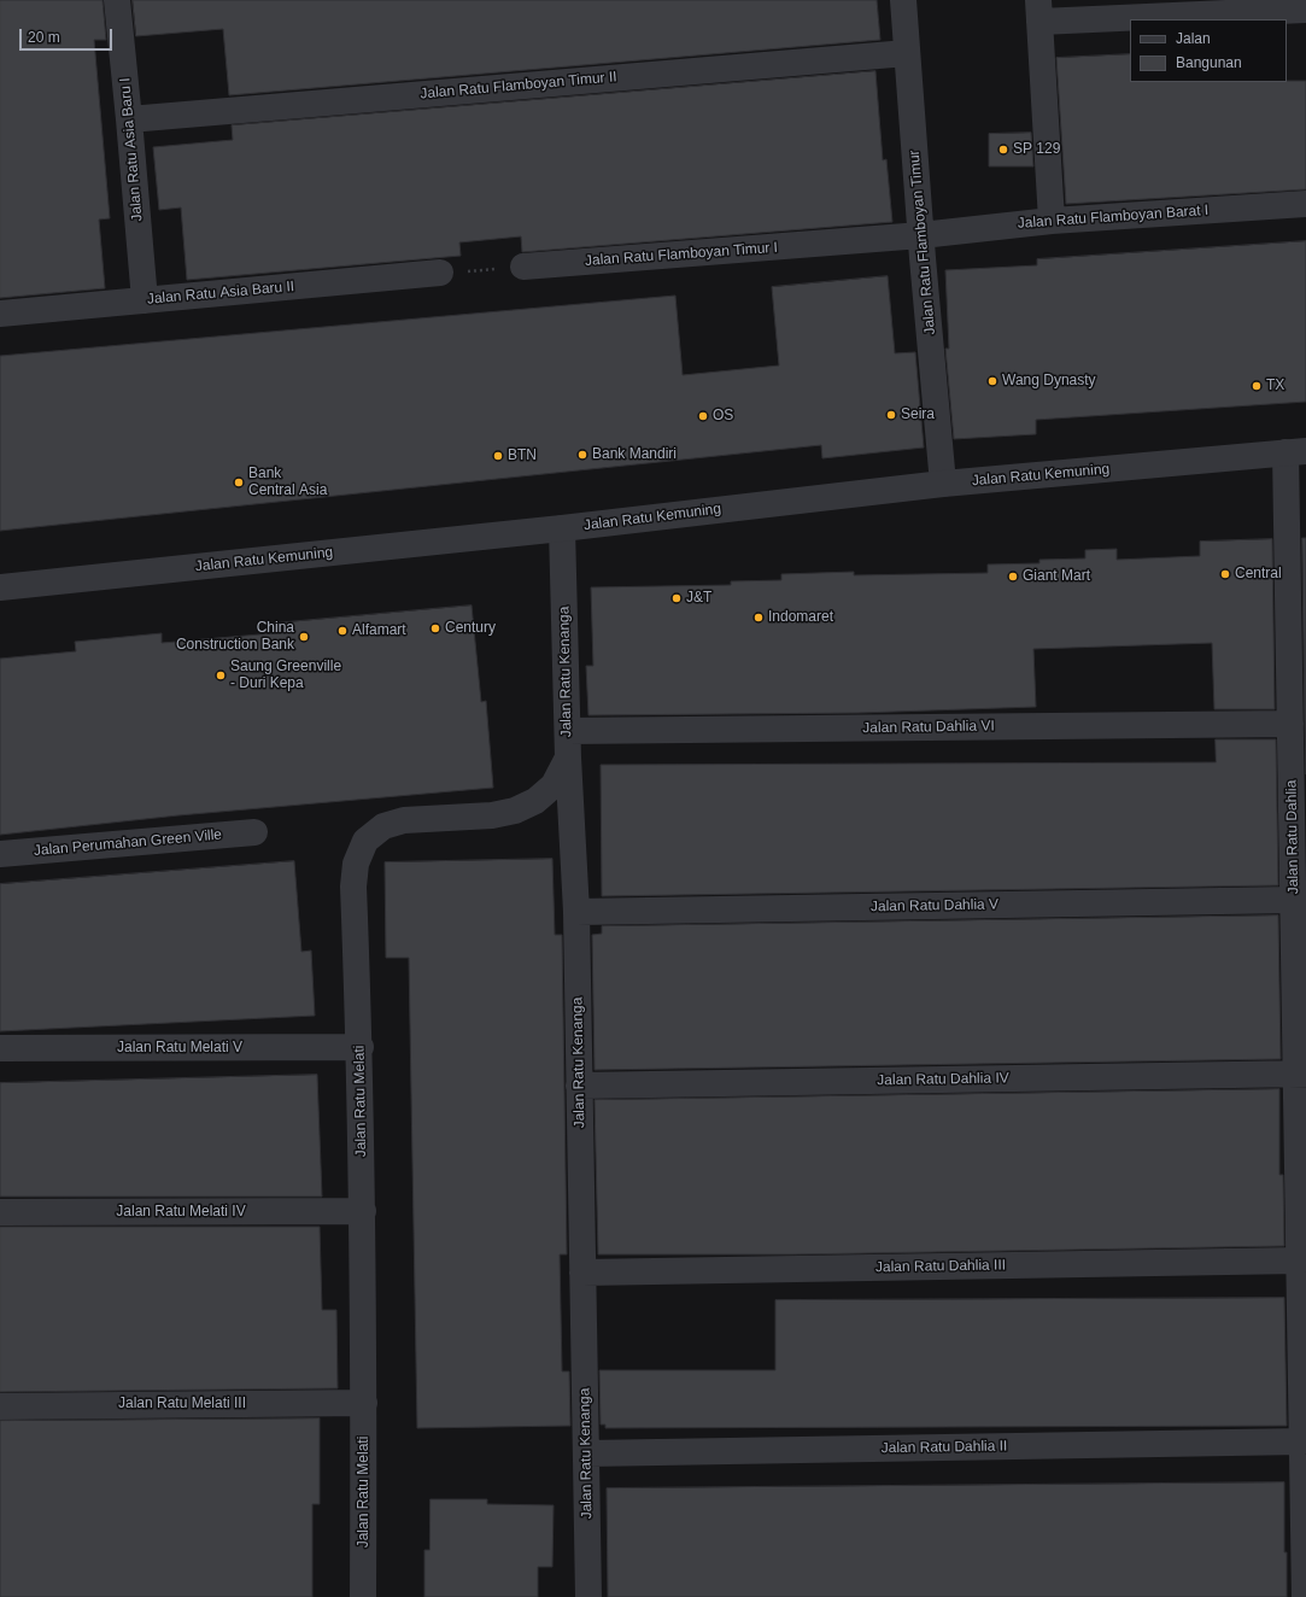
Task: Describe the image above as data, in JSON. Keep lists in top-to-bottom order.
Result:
{
  "streets": {
    "street": [
      "Jalan Ratu Flamboyan Timur II",
      "Jalan Ratu Asia Baru I",
      "Jalan Ratu Flamboyan Barat I",
      "Jalan Ratu Flamboyan Timur",
      "Jalan Ratu Flamboyan Timur I",
      "Jalan Ratu Asia Baru II",
      "Jalan Ratu Kemuning",
      "Jalan Ratu Kenanga",
      "Jalan Ratu Dahlia VI",
      "Jalan Ratu Dahlia",
      "Jalan Perumahan Green Ville",
      "Jalan Ratu Dahlia V",
      "Jalan Ratu Melati V",
      "Jalan Ratu Dahlia IV",
      "Jalan Ratu Melati",
      "Jalan Ratu Melati IV",
      "Jalan Ratu Dahlia III",
      "Jalan Ratu Melati III",
      "Jalan Ratu Dahlia II"
    ]
  },
  "crossings": [
    ["Jalan Ratu Flamboyan Timur II", "Jalan Ratu Asia Baru I"],
    ["Jalan Ratu Flamboyan Timur II", "Jalan Ratu Flamboyan Timur"],
    ["Jalan Ratu Asia Baru I", "Jalan Ratu Asia Baru II"],
    ["Jalan Ratu Flamboyan Barat I", "Jalan Ratu Flamboyan Timur"],
    ["Jalan Ratu Flamboyan Barat I", "Jalan Ratu Flamboyan Timur I"],
    ["Jalan Ratu Flamboyan Timur", "Jalan Ratu Flamboyan Timur I"],
    ["Jalan Ratu Flamboyan Timur", "Jalan Ratu Kemuning"],
    ["Jalan Ratu Kemuning", "Jalan Ratu Kenanga"],
    ["Jalan Ratu Kemuning", "Jalan Ratu Dahlia"],
    ["Jalan Ratu Kenanga", "Jalan Ratu Dahlia VI"],
    ["Jalan Ratu Kenanga", "Jalan Ratu Dahlia V"],
    ["Jalan Ratu Kenanga", "Jalan Ratu Dahlia IV"],
    ["Jalan Ratu Kenanga", "Jalan Ratu Melati"],
    ["Jalan Ratu Kenanga", "Jalan Ratu Dahlia III"],
    ["Jalan Ratu Kenanga", "Jalan Ratu Dahlia II"],
    ["Jalan Ratu Dahlia VI", "Jalan Ratu Dahlia"],
    ["Jalan Ratu Dahlia", "Jalan Ratu Dahlia V"],
    ["Jalan Ratu Dahlia", "Jalan Ratu Dahlia IV"],
    ["Jalan Ratu Dahlia", "Jalan Ratu Dahlia III"],
    ["Jalan Ratu Dahlia", "Jalan Ratu Dahlia II"],
    ["Jalan Ratu Melati V", "Jalan Ratu Melati"],
    ["Jalan Ratu Melati", "Jalan Ratu Melati IV"],
    ["Jalan Ratu Melati", "Jalan Ratu Melati III"]
  ],
  "places": [
    "SP 129",
    "Wang Dynasty",
    "TX",
    "Seira",
    "OS",
    "Bank Mandiri",
    "BTN",
    "Bank Central Asia",
    "Central",
    "Giant Mart",
    "J&T",
    "Indomaret",
    "Century",
    "Alfamart",
    "China Construction Bank",
    "Saung Greenville - Duri Kepa"
  ],
  "legend": ["Jalan", "Bangunan"],
  "scale_bar": "20 m"
}
